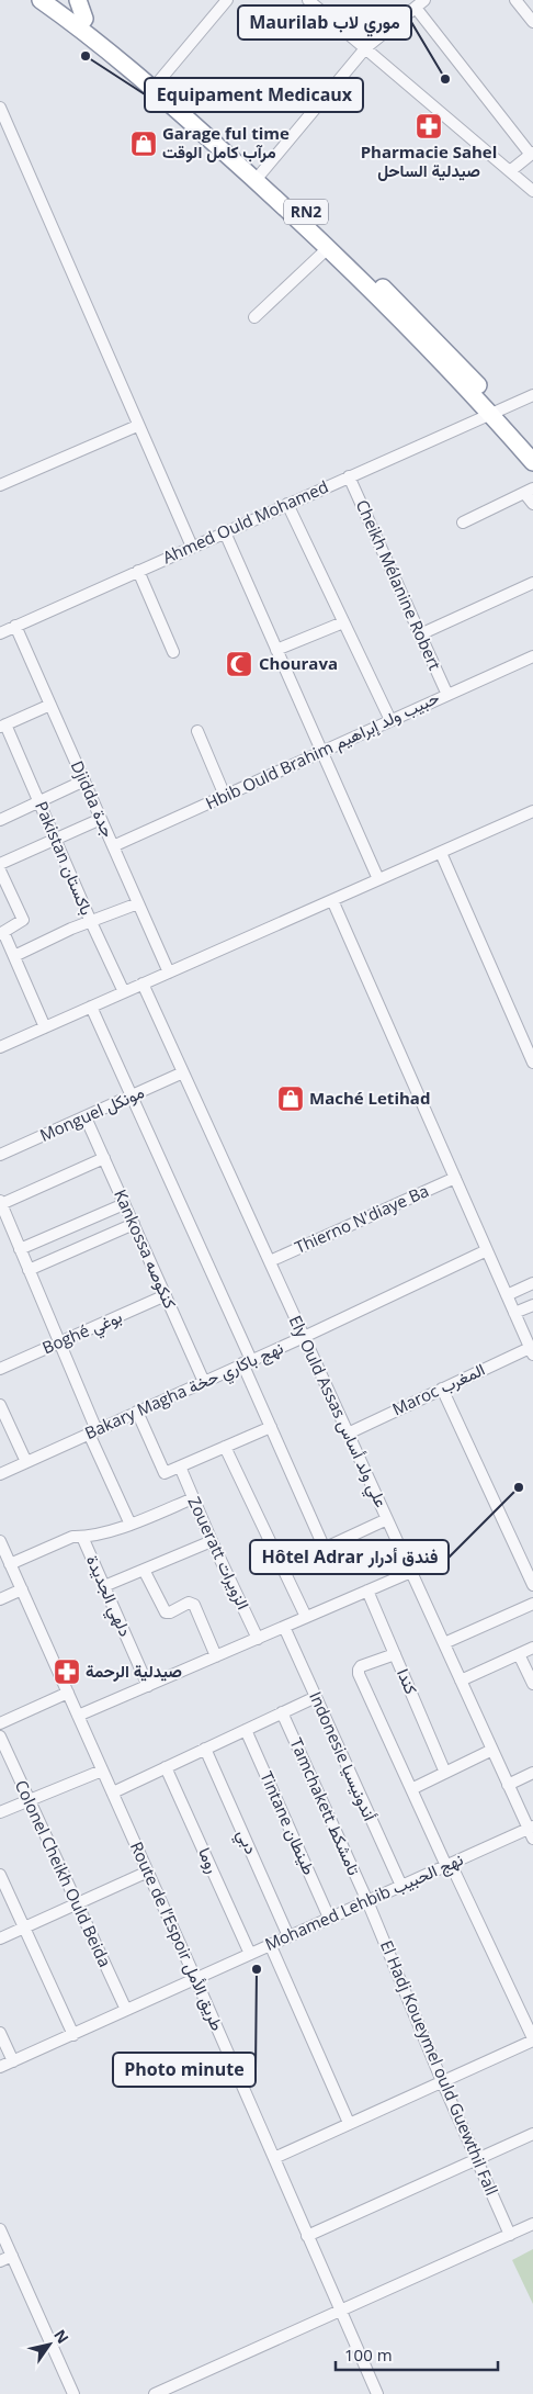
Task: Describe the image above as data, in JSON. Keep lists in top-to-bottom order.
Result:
{
  "streets": {
    "highway": ["RN2"],
    "street": [
      "Ahmed Ould Mohamed",
      "Cheikh Mélanine Robert",
      "Hbib Ould Brahim حبيب ولد إبراهيم",
      "Djidda جدة",
      "Pakistan باكستان",
      "Monguel مونكل",
      "Thierno N'diaye Ba",
      "Kankossa كنكوصه",
      "Boghé بوغي",
      "Maroc المغرب",
      "Bakary Magha نهج باكاري حخة",
      "Ely Ould Assas علي ولد أساس",
      "Zoueratt الزويرات",
      "دلهي الجديدة",
      "كندا",
      "Indonesie أندونيسيا",
      "Tamchakett تامشكط",
      "Tintane طينطان",
      "دبي",
      "روما",
      "Colonel Cheikh Ould Beida",
      "Mohamed Lehbib نهج الحبيب",
      "Route de l’Espoir طريق الأمل",
      "El Hadj Koueymel ould Guewthil Fall"
    ]
  },
  "crossings": [
    ["RN2", "Ahmed Ould Mohamed"],
    ["Ahmed Ould Mohamed", "Cheikh Mélanine Robert"],
    ["Ahmed Ould Mohamed", "Djidda جدة"],
    ["Cheikh Mélanine Robert", "Hbib Ould Brahim حبيب ولد إبراهيم"],
    ["Hbib Ould Brahim حبيب ولد إبراهيم", "Djidda جدة"],
    ["Monguel مونكل", "Kankossa كنكوصه"],
    ["Monguel مونكل", "Ely Ould Assas علي ولد أساس"],
    ["Thierno N'diaye Ba", "Ely Ould Assas علي ولد أساس"],
    ["Kankossa كنكوصه", "Boghé بوغي"],
    ["Kankossa كنكوصه", "Bakary Magha نهج باكاري حخة"],
    ["Maroc المغرب", "Ely Ould Assas علي ولد أساس"],
    ["Bakary Magha نهج باكاري حخة", "Ely Ould Assas علي ولد أساس"],
    ["Ely Ould Assas علي ولد أساس", "Mohamed Lehbib نهج الحبيب"],
    ["Indonesie أندونيسيا", "Mohamed Lehbib نهج الحبيب"],
    ["Tamchakett تامشكط", "Mohamed Lehbib نهج الحبيب"],
    ["Tamchakett تامشكط", "El Hadj Koueymel ould Guewthil Fall"],
    ["Tintane طينطان", "Mohamed Lehbib نهج الحبيب"],
    ["دبي", "Mohamed Lehbib نهج الحبيب"],
    ["روما", "Mohamed Lehbib نهج الحبيب"],
    ["Colonel Cheikh Ould Beida", "Mohamed Lehbib نهج الحبيب"],
    ["Mohamed Lehbib نهج الحبيب", "Route de l’Espoir طريق الأمل"],
    ["Mohamed Lehbib نهج الحبيب", "El Hadj Koueymel ould Guewthil Fall"]
  ],
  "places": {
    "other": [
      "Equipament Medicaux",
      "Maurilab موري لاب",
      "Hôtel Adrar فندق أدرار",
      "Photo minute"
    ],
    "pharmacy": ["Pharmacie Sahel صيدلية الساحل", "صيدلية الرحمة"],
    "shop": ["Garage ful time مرآب كامل الوقت", "Maché Letihad"],
    "mosque": ["Chourava"]
  },
  "scale_bar": "100 m",
  "north": "top right"
}
